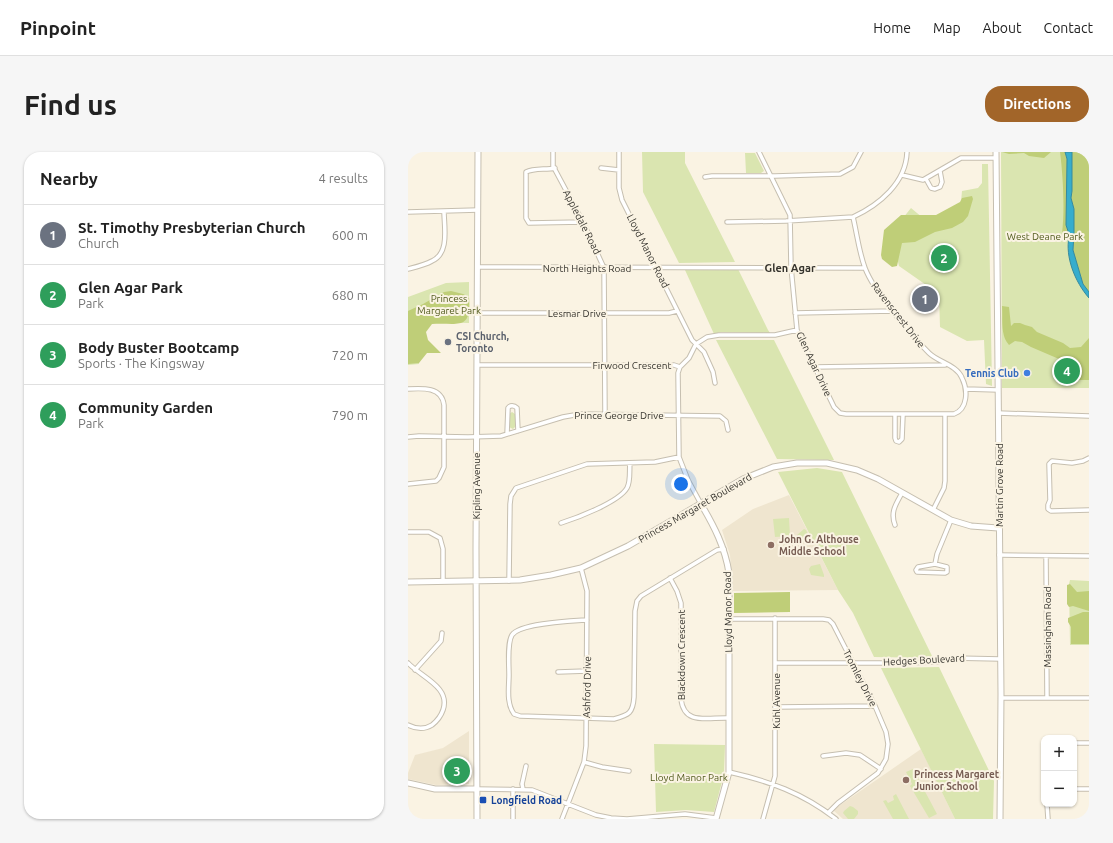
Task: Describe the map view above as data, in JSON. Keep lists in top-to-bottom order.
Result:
{
  "streets": {
    "main road": [
      "Lloyd Manor Road",
      "Martin Grove Road",
      "Kipling Avenue",
      "Princess Margaret Boulevard"
    ],
    "street": [
      "Appledale Road",
      "North Heights Road",
      "Lesmar Drive",
      "Ravenscrest Drive",
      "Glen Agar Drive",
      "Firwood Crescent",
      "Prince George Drive",
      "Massingham Road",
      "Blackdown Crescent",
      "Hedges Boulevard",
      "Tromley Drive",
      "Ashford Drive",
      "Kuhl Avenue"
    ]
  },
  "crossings": [
    ["Appledale Road", "North Heights Road"],
    ["Appledale Road", "Lesmar Drive"],
    ["Appledale Road", "Firwood Crescent"],
    ["Appledale Road", "Prince George Drive"],
    ["Lloyd Manor Road", "North Heights Road"],
    ["Lloyd Manor Road", "Lesmar Drive"],
    ["Lloyd Manor Road", "Firwood Crescent"],
    ["Lloyd Manor Road", "Prince George Drive"],
    ["Lloyd Manor Road", "Princess Margaret Boulevard"],
    ["Lloyd Manor Road", "Blackdown Crescent"],
    ["Lloyd Manor Road", "Tromley Drive"],
    ["North Heights Road", "Ravenscrest Drive"],
    ["North Heights Road", "Glen Agar Drive"],
    ["North Heights Road", "Kipling Avenue"],
    ["Lesmar Drive", "Kipling Avenue"],
    ["Ravenscrest Drive", "Glen Agar Drive"],
    ["Firwood Crescent", "Kipling Avenue"],
    ["Prince George Drive", "Kipling Avenue"],
    ["Martin Grove Road", "Princess Margaret Boulevard"],
    ["Martin Grove Road", "Hedges Boulevard"],
    ["Kipling Avenue", "Princess Margaret Boulevard"],
    ["Princess Margaret Boulevard", "Ashford Drive"],
    ["Hedges Boulevard", "Tromley Drive"],
    ["Hedges Boulevard", "Kuhl Avenue"],
    ["Tromley Drive", "Kuhl Avenue"]
  ],
  "districts": ["Glen Agar"],
  "parks": ["West Deane Park", "Princess Margaret Park", "Lloyd Manor Park"],
  "places": {
    "other": [
      "CSI Church, Toronto",
      "Tennis Club",
      "John G. Althouse Middle School",
      "Princess Margaret Junior School"
    ],
    "transit": ["Longfield Road"]
  },
  "page": {
    "header": "Pinpoint",
    "nav": [
      "Home",
      "Map",
      "About",
      "Contact"
    ],
    "buttons": "Directions",
    "title": "Find us",
    "heading": ["Nearby", "4 results"],
    "list": [
      {
        "mark": "1",
        "name": "St. Timothy Presbyterian Church",
        "note": "Church",
        "value": "600 m"
      },
      {
        "mark": "2",
        "name": "Glen Agar Park",
        "note": "Park",
        "value": "680 m"
      },
      {
        "mark": "3",
        "name": "Body Buster Bootcamp",
        "note": "Sports · The Kingsway",
        "value": "720 m"
      },
      {
        "mark": "4",
        "name": "Community Garden",
        "note": "Park",
        "value": "790 m"
      }
    ],
    "pins": [
      "2",
      "1",
      "4",
      "3"
    ],
    "map_buttons": ["+", "−"]
  }
}
